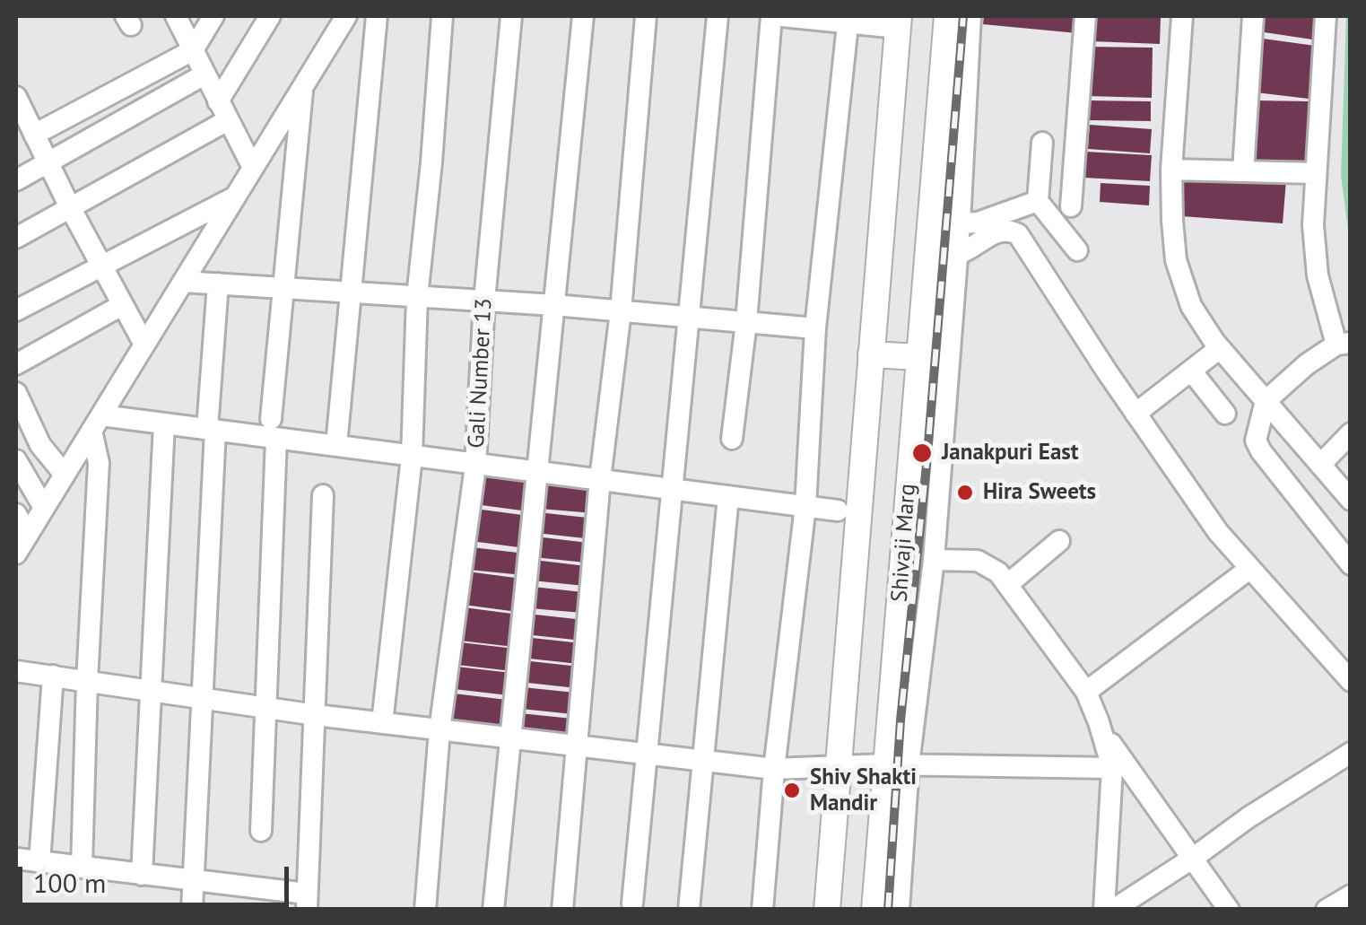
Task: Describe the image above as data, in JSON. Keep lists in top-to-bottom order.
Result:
{
  "streets": {
    "main road": ["Shivaji Marg"],
    "street": ["Gali Number 13"]
  },
  "places": ["Janakpuri East", "Hira Sweets", "Shiv Shakti Mandir"],
  "scale_bar": "100 m"
}
